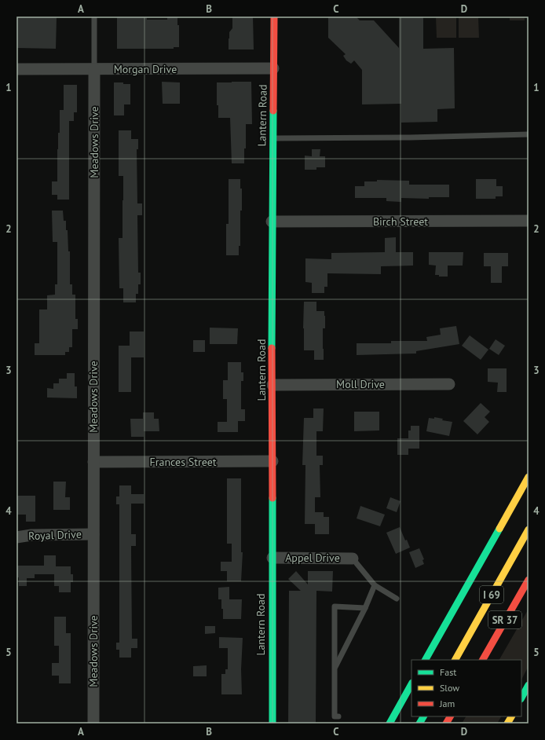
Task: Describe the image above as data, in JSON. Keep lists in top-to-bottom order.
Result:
{
  "streets": {
    "main road": ["Lantern Road", "I 69", "SR 37"],
    "street": [
      "Morgan Drive",
      "Meadows Drive",
      "Birch Street",
      "Moll Drive",
      "Frances Street",
      "Royal Drive",
      "Appel Drive"
    ]
  },
  "crossings": [
    ["Morgan Drive", "Lantern Road"],
    ["Morgan Drive", "Meadows Drive"],
    ["Lantern Road", "Birch Street"],
    ["Lantern Road", "Moll Drive"],
    ["Lantern Road", "Frances Street"],
    ["Lantern Road", "Appel Drive"],
    ["Meadows Drive", "Frances Street"],
    ["Meadows Drive", "Royal Drive"]
  ],
  "legend": ["Fast", "Slow", "Jam"],
  "grid": {
    "columns": [
      "A",
      "B",
      "C",
      "D"
    ],
    "rows": [
      "1",
      "2",
      "3",
      "4",
      "5"
    ]
  }
}
